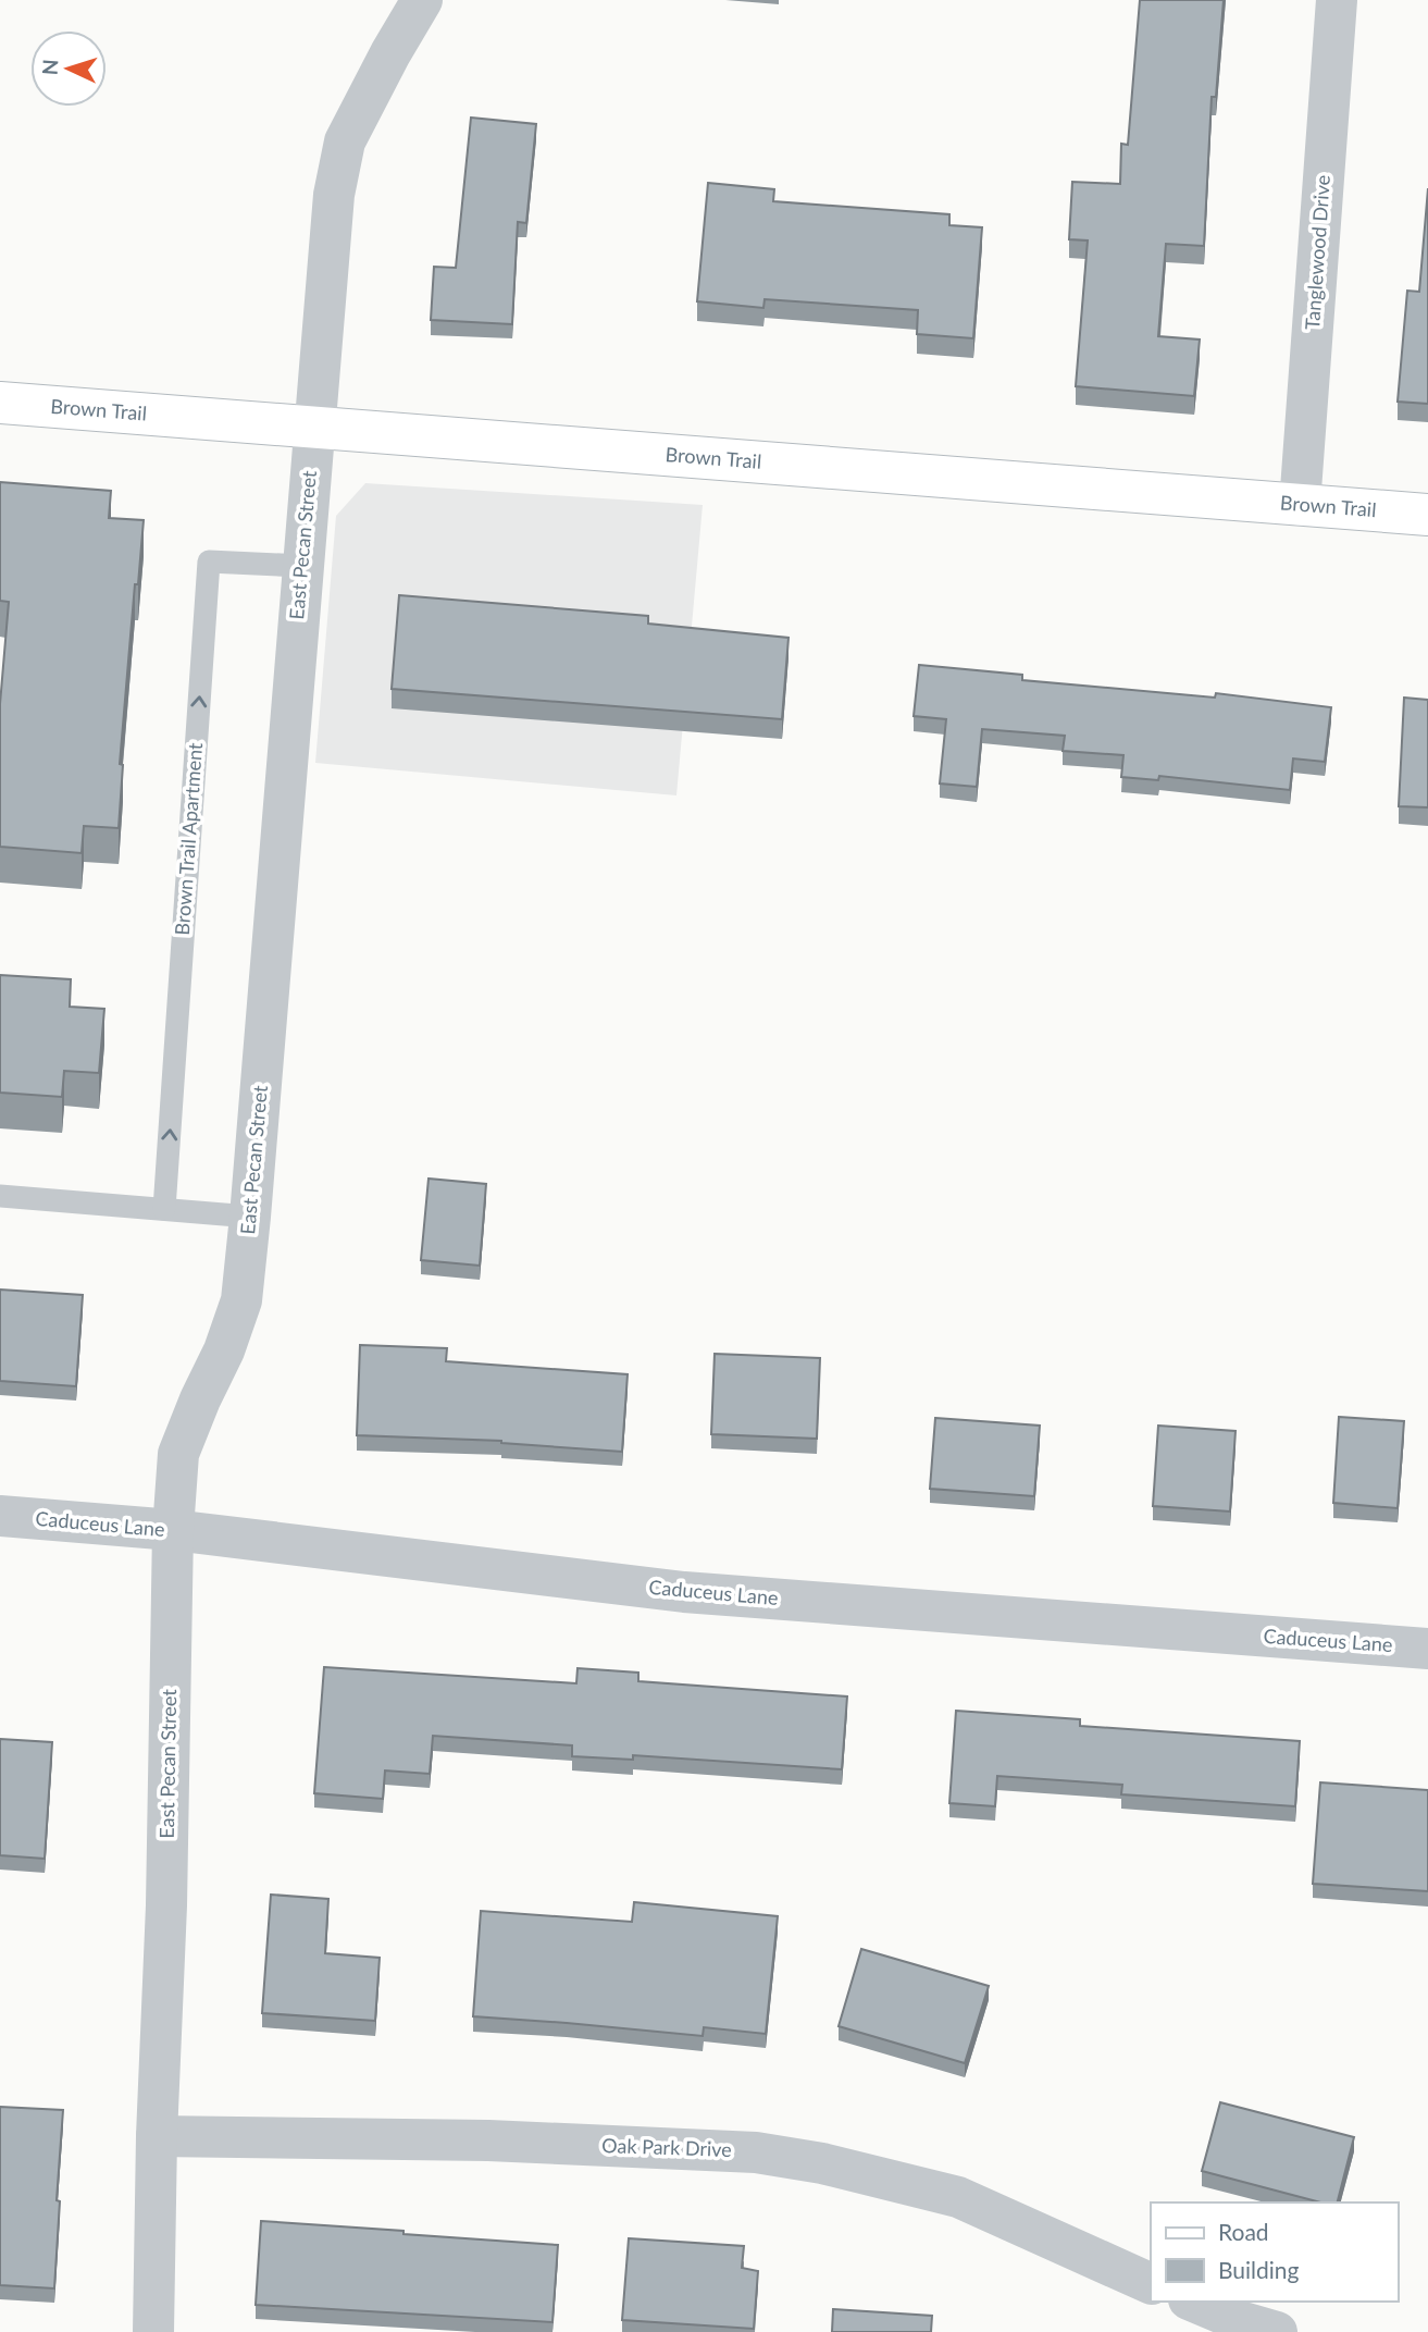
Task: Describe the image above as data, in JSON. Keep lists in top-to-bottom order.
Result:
{
  "streets": {
    "main road": ["Brown Trail"],
    "street": [
      "Tanglewood Drive",
      "East Pecan Street",
      "Caduceus Lane",
      "Oak Park Drive"
    ],
    "lane": ["Brown Trail Apartment"]
  },
  "crossings": [
    ["Tanglewood Drive", "Brown Trail"],
    ["Brown Trail", "East Pecan Street"],
    ["East Pecan Street", "Brown Trail Apartment"],
    ["East Pecan Street", "Caduceus Lane"],
    ["East Pecan Street", "Oak Park Drive"]
  ],
  "one_way": ["Brown Trail Apartment"],
  "legend": ["Road", "Building"],
  "north": "left"
}
